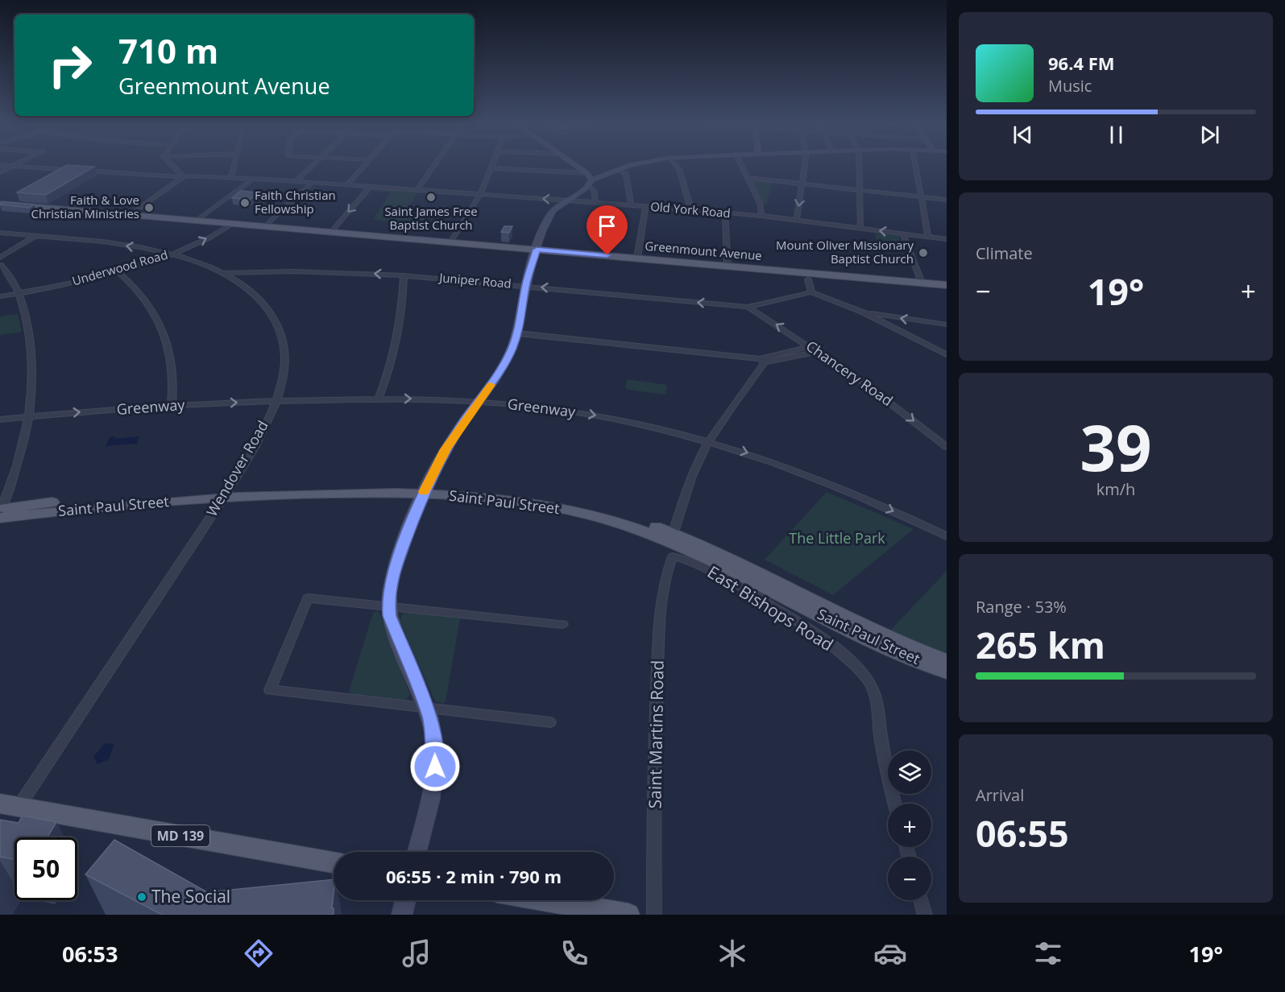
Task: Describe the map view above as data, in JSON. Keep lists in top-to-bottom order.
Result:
{
  "streets": {
    "main road": ["Greenmount Avenue", "Saint Paul Street", "MD 139"],
    "street": [
      "Old York Road",
      "Underwood Road",
      "Juniper Road",
      "Chancery Road",
      "Greenway",
      "Wendover Road",
      "East Bishops Road",
      "Saint Martins Road"
    ]
  },
  "crossings": [
    ["Greenmount Avenue", "Underwood Road"],
    ["Underwood Road", "Wendover Road"],
    ["Juniper Road", "Chancery Road"],
    ["Juniper Road", "Wendover Road"],
    ["Greenway", "Wendover Road"],
    ["Greenway", "Saint Martins Road"],
    ["Wendover Road", "Saint Paul Street"],
    ["Wendover Road", "MD 139"],
    ["Saint Paul Street", "East Bishops Road"],
    ["Saint Paul Street", "Saint Martins Road"],
    ["East Bishops Road", "Saint Martins Road"]
  ],
  "one_way": ["Greenway"],
  "parks": ["The Little Park"],
  "places": [
    "Saint James Free Baptist Church",
    "Faith Christian Fellowship",
    "Faith & Love Christian Ministries",
    "Mount Oliver Missionary Baptist Church",
    "The Social"
  ],
  "page": {
    "turn": ["710 m", "Greenmount Avenue"],
    "song": ["96.4 FM", "Music"],
    "tile": [
      "Climate",
      ["39", "km/h"],
      ["Range · 53%", "265 km"],
      ["Arrival", "06:55"]
    ],
    "heat": ["−", "19°", "+"],
    "map_buttons": ["+", "−"],
    "limit": "50",
    "trip": "06:55 · 2 min · 790 m",
    "tabs": ["06:53", "19°"]
  }
}
